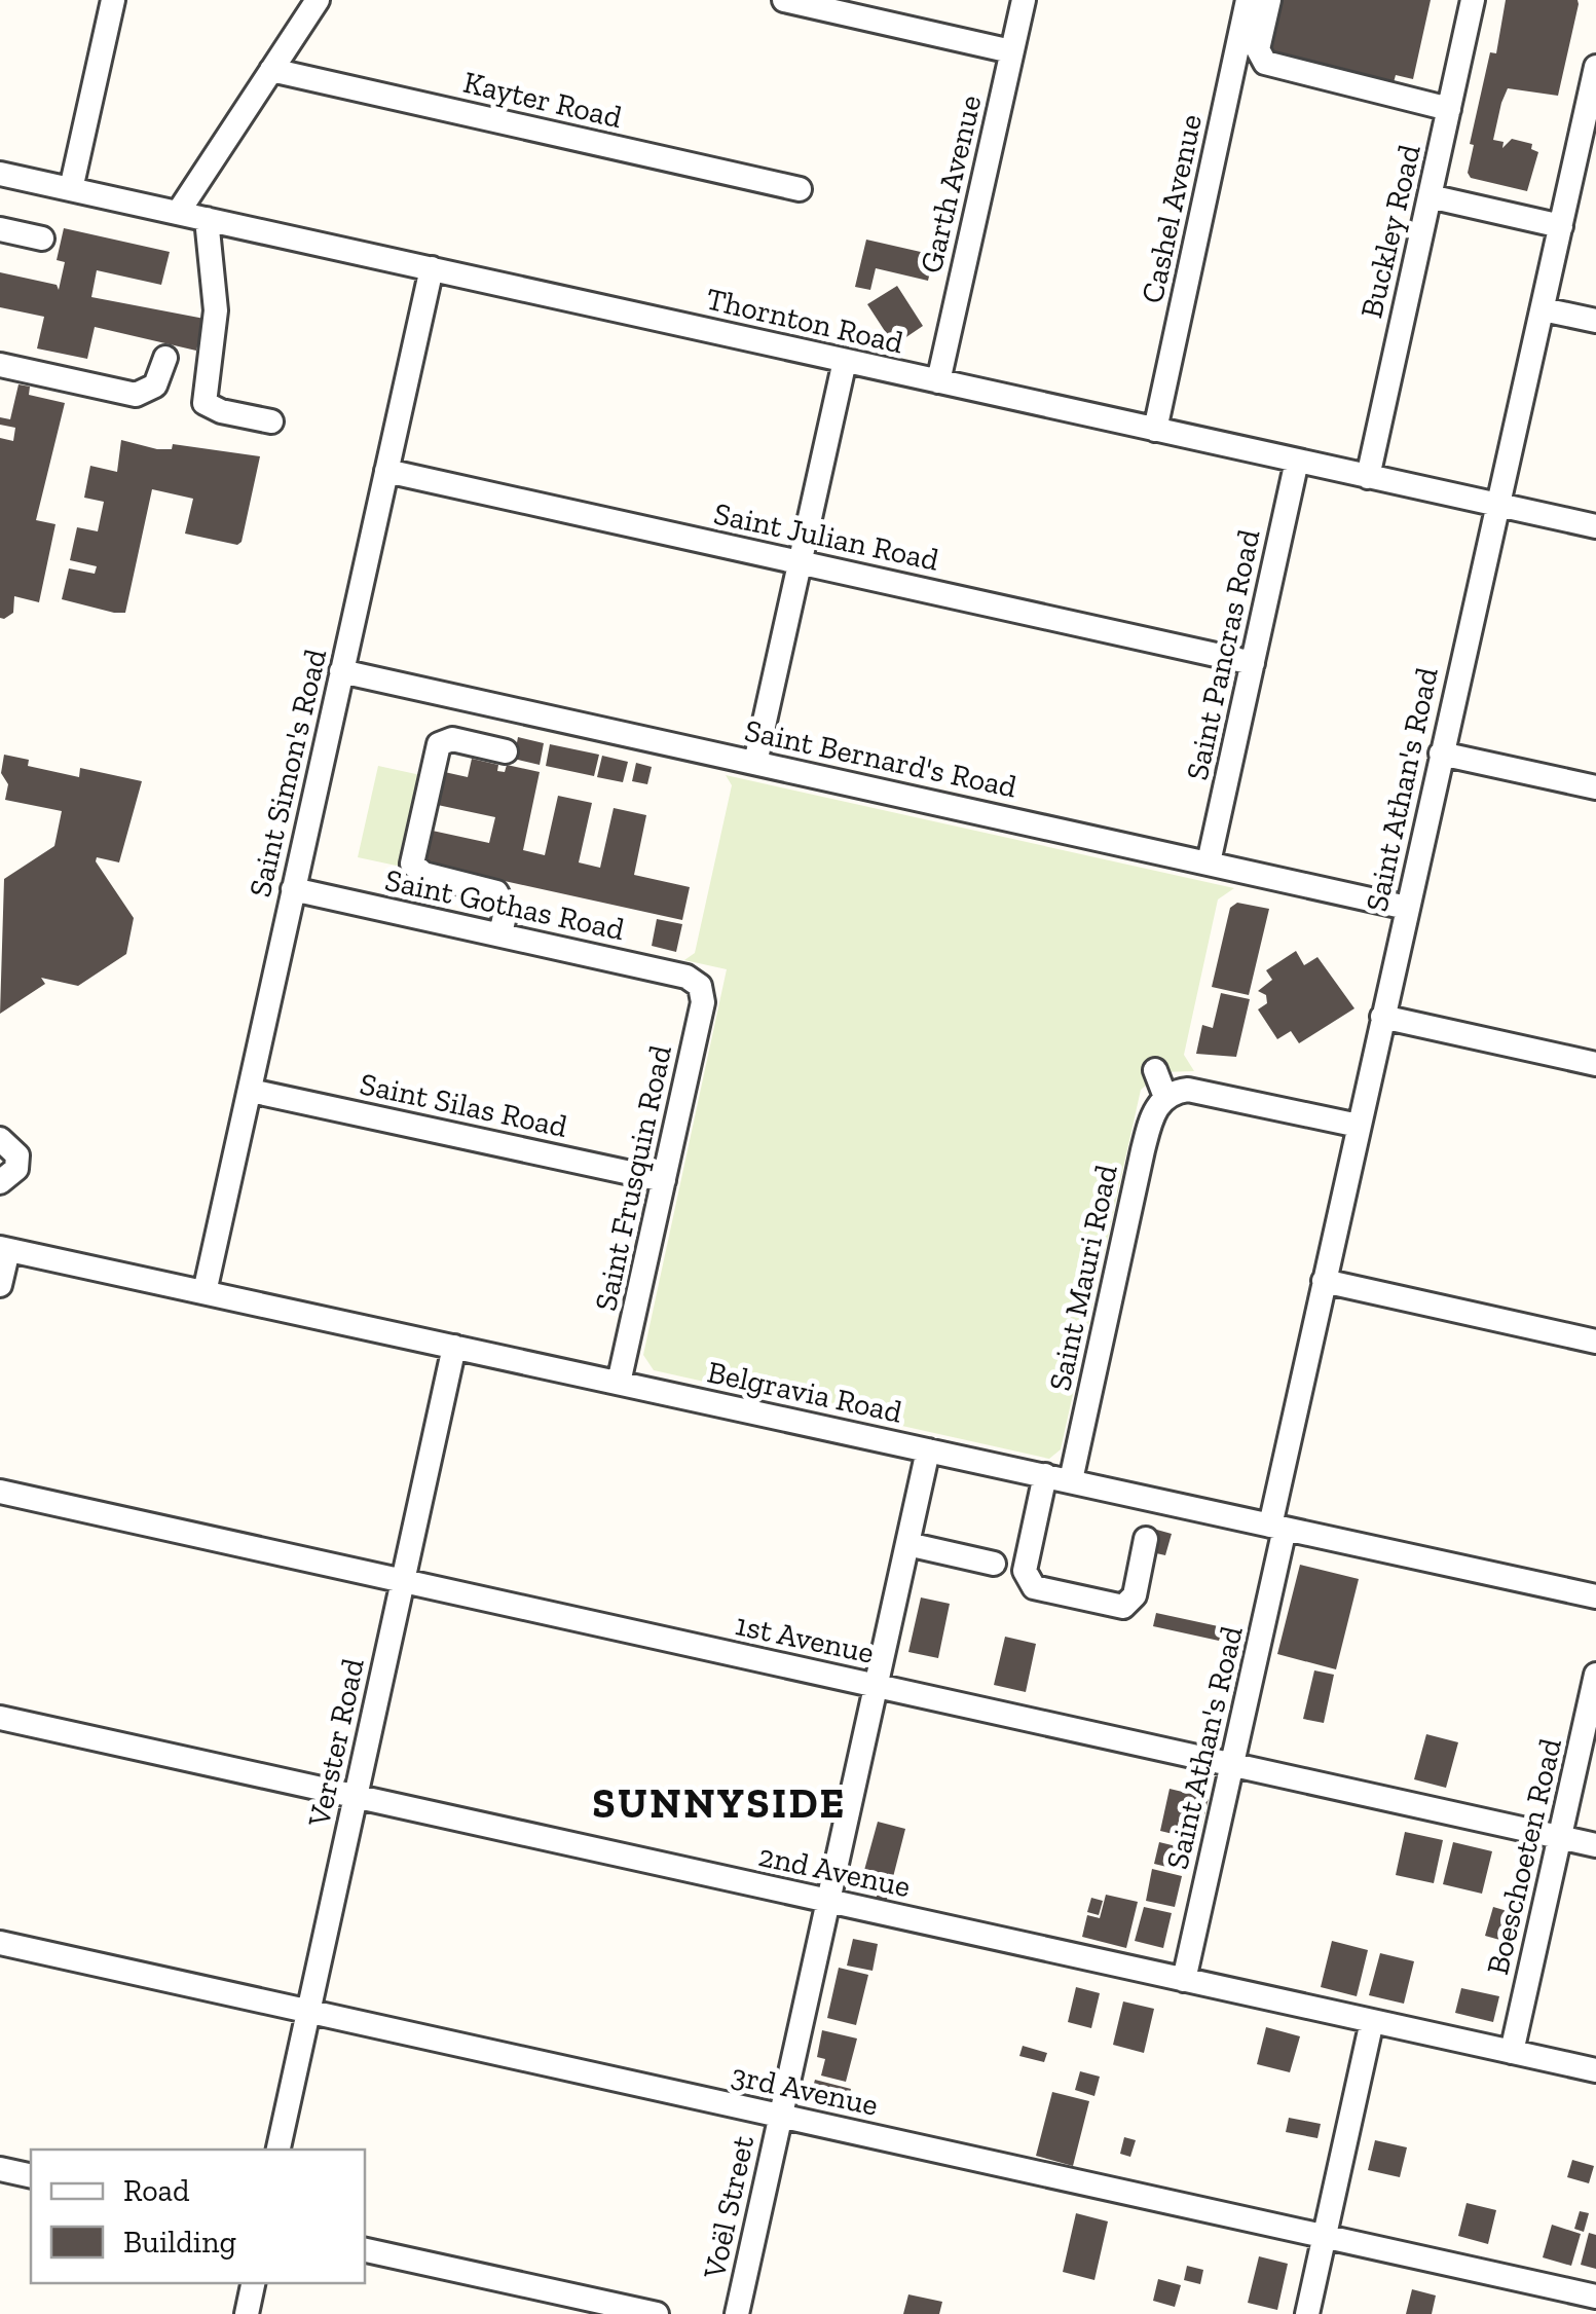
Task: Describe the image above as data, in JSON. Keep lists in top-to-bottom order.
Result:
{
  "streets": {
    "street": [
      "Kayter Road",
      "Garth Avenue",
      "Cashel Avenue",
      "Buckley Road",
      "Thornton Road",
      "Saint Julian Road",
      "Saint Pancras Road",
      "Saint Bernard's Road",
      "Saint Simon's Road",
      "Saint Athan's Road",
      "Saint Gothas Road",
      "Saint Silas Road",
      "Saint Frusquin Road",
      "Saint Mauri Road",
      "Belgravia Road",
      "1st Avenue",
      "Verster Road",
      "Boeschoeten Road",
      "2nd Avenue",
      "3rd Avenue",
      "Voël Street"
    ]
  },
  "crossings": [
    ["Garth Avenue", "Thornton Road"],
    ["Cashel Avenue", "Thornton Road"],
    ["Buckley Road", "Thornton Road"],
    ["Thornton Road", "Saint Pancras Road"],
    ["Thornton Road", "Saint Simon's Road"],
    ["Thornton Road", "Saint Athan's Road"],
    ["Saint Julian Road", "Saint Pancras Road"],
    ["Saint Julian Road", "Saint Simon's Road"],
    ["Saint Pancras Road", "Saint Bernard's Road"],
    ["Saint Bernard's Road", "Saint Simon's Road"],
    ["Saint Bernard's Road", "Saint Athan's Road"],
    ["Saint Simon's Road", "Saint Gothas Road"],
    ["Saint Simon's Road", "Saint Silas Road"],
    ["Saint Simon's Road", "Belgravia Road"],
    ["Saint Athan's Road", "Belgravia Road"],
    ["Saint Athan's Road", "1st Avenue"],
    ["Saint Athan's Road", "2nd Avenue"],
    ["Saint Gothas Road", "Saint Frusquin Road"],
    ["Saint Silas Road", "Saint Frusquin Road"],
    ["Saint Frusquin Road", "Belgravia Road"],
    ["Saint Mauri Road", "Belgravia Road"],
    ["Belgravia Road", "Verster Road"],
    ["Belgravia Road", "Voël Street"],
    ["1st Avenue", "Verster Road"],
    ["1st Avenue", "Boeschoeten Road"],
    ["1st Avenue", "Voël Street"],
    ["Verster Road", "2nd Avenue"],
    ["Verster Road", "3rd Avenue"],
    ["Boeschoeten Road", "2nd Avenue"],
    ["2nd Avenue", "Voël Street"],
    ["3rd Avenue", "Voël Street"]
  ],
  "districts": ["SUNNYSIDE"],
  "legend": ["Road", "Building"]
}
